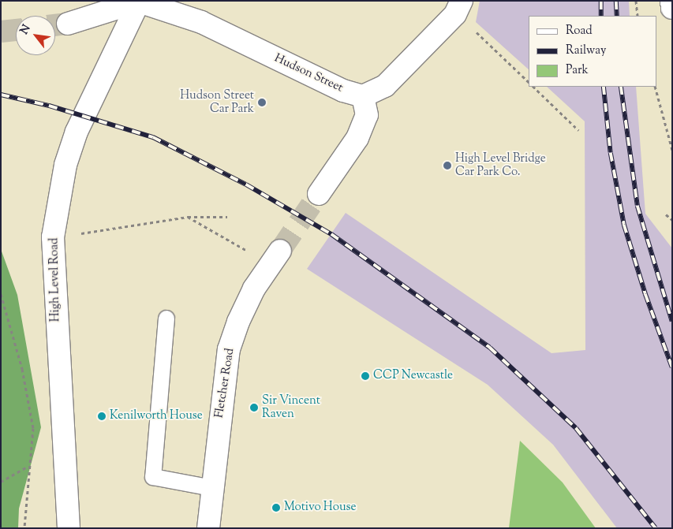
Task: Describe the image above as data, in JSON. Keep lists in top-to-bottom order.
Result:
{
  "streets": {
    "street": ["Hudson Street", "High Level Road", "Fletcher Road"]
  },
  "crossings": [
    ["Hudson Street", "High Level Road"]
  ],
  "places": [
    "Hudson Street Car Park",
    "High Level Bridge Car Park Co.",
    "CCP Newcastle",
    "Sir Vincent Raven",
    "Kenilworth House",
    "Motivo House"
  ],
  "legend": ["Road", "Railway", "Park"],
  "north": "top left"
}
